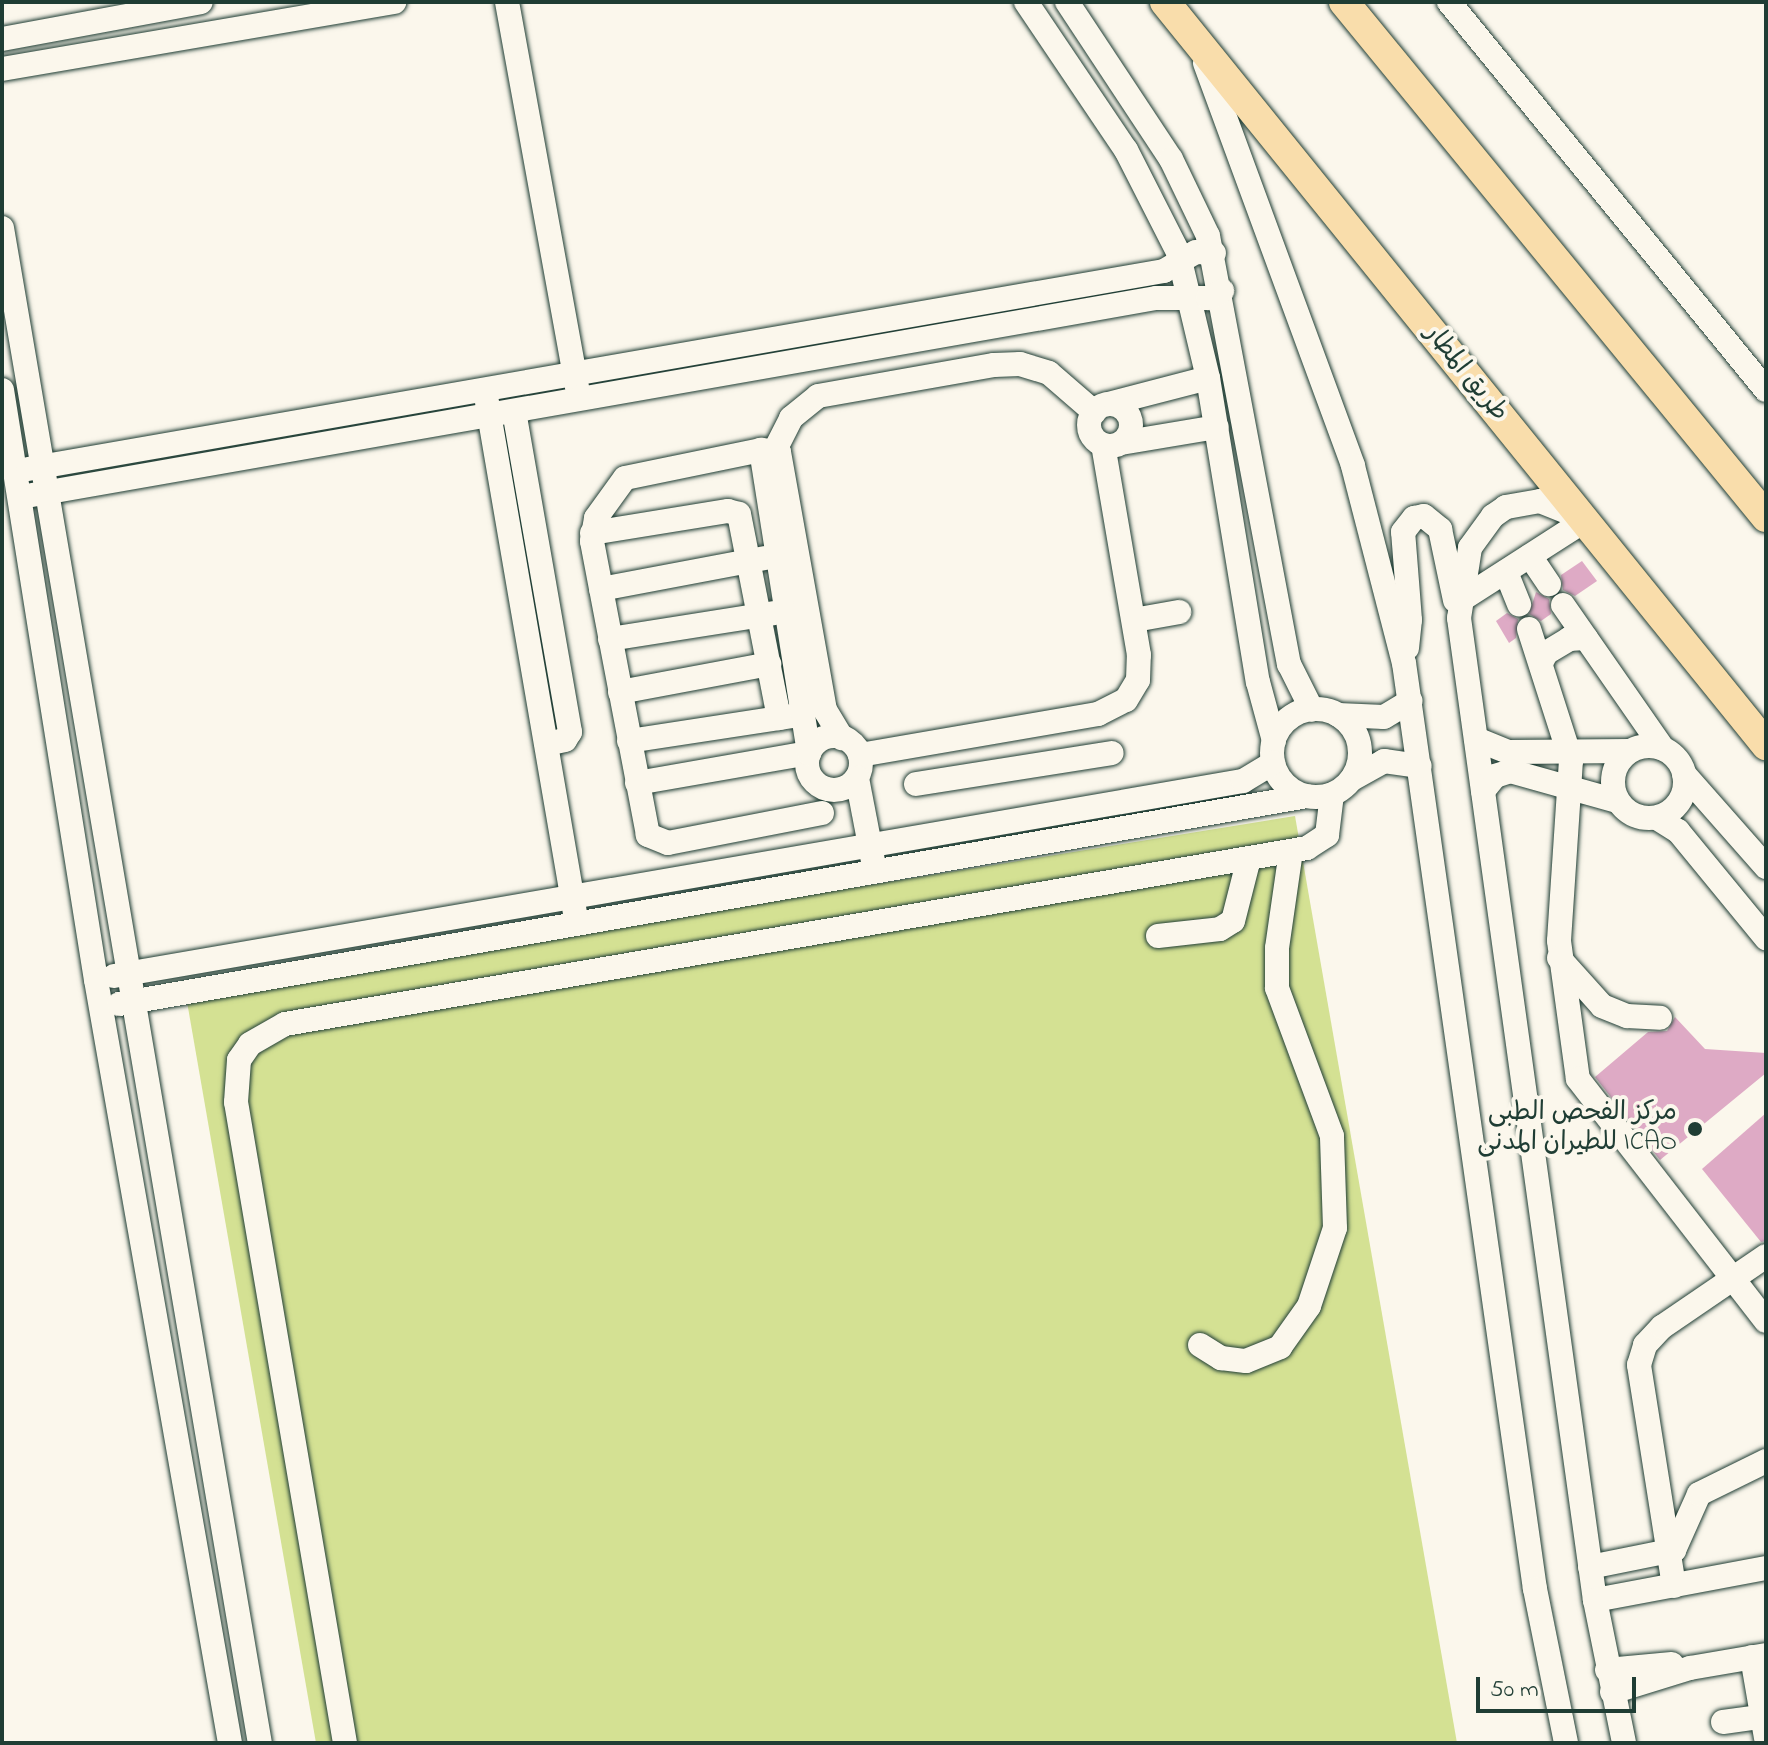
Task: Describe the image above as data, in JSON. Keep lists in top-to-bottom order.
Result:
{
  "streets": {
    "main road": ["طريق المطار"]
  },
  "places": ["مركز الفحص الطبى للطيران المدنى ICAO"],
  "scale_bar": "50 m"
}
